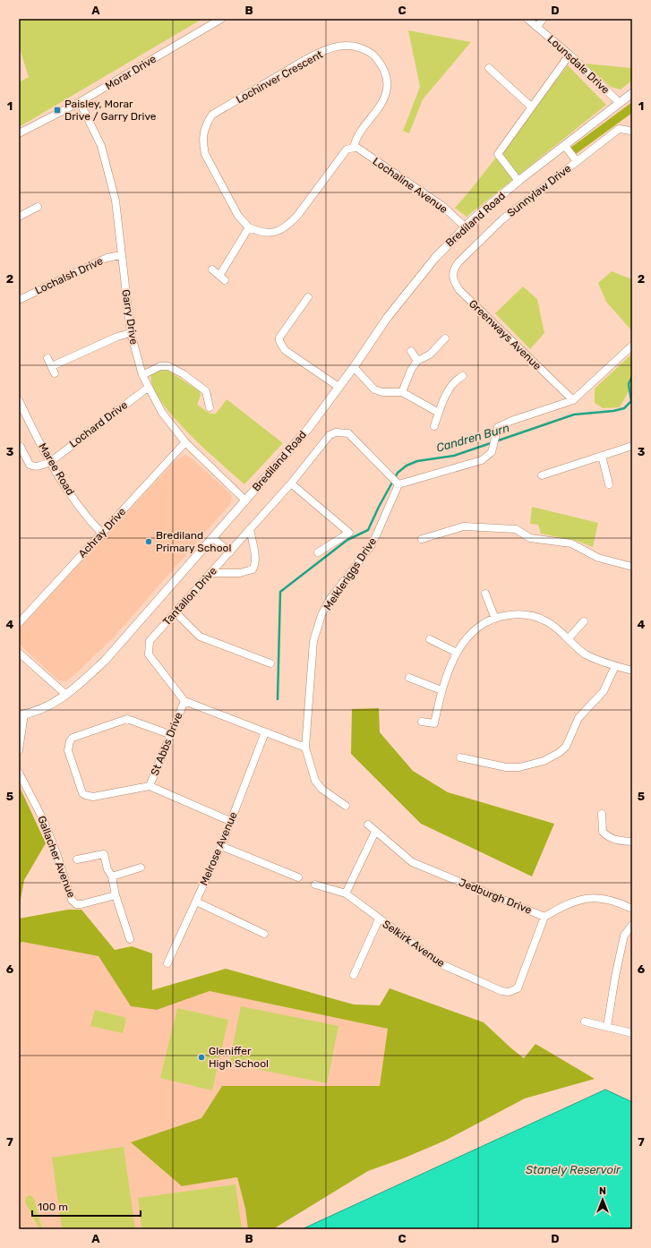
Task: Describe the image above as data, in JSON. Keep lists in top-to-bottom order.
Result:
{
  "streets": {
    "street": [
      "Lounsdale Drive",
      "Morar Drive",
      "Lochinver Crescent",
      "Lochaline Avenue",
      "Sunnylaw Drive",
      "Brediland Road",
      "Lochalsh Drive",
      "Garry Drive",
      "Greenways Avenue",
      "Lochard Drive",
      "Maree Road",
      "Achray Drive",
      "Meikleriggs Drive",
      "Tantallon Drive",
      "St Abbs Drive",
      "Melrose Avenue",
      "Gallacher Avenue",
      "Jedburgh Drive",
      "Selkirk Avenue"
    ]
  },
  "crossings": [
    ["Lounsdale Drive", "Brediland Road"],
    ["Morar Drive", "Garry Drive"],
    ["Lochinver Crescent", "Lochaline Avenue"],
    ["Lochaline Avenue", "Brediland Road"],
    ["Sunnylaw Drive", "Greenways Avenue"],
    ["Brediland Road", "Garry Drive"],
    ["Lochalsh Drive", "Garry Drive"],
    ["Garry Drive", "Lochard Drive"],
    ["Garry Drive", "Achray Drive"],
    ["Lochard Drive", "Maree Road"],
    ["Maree Road", "Achray Drive"],
    ["Meikleriggs Drive", "Tantallon Drive"],
    ["Tantallon Drive", "St Abbs Drive"],
    ["Jedburgh Drive", "Selkirk Avenue"]
  ],
  "water": ["Candren Burn", "Stanely Reservoir"],
  "places": {
    "transit": ["Paisley, Morar Drive / Garry Drive"],
    "other": ["Brediland Primary School", "Gleniffer High School"]
  },
  "scale_bar": "100 m",
  "north": "top",
  "grid": {
    "columns": [
      "A",
      "B",
      "C",
      "D"
    ],
    "rows": [
      "1",
      "2",
      "3",
      "4",
      "5",
      "6",
      "7"
    ]
  }
}
